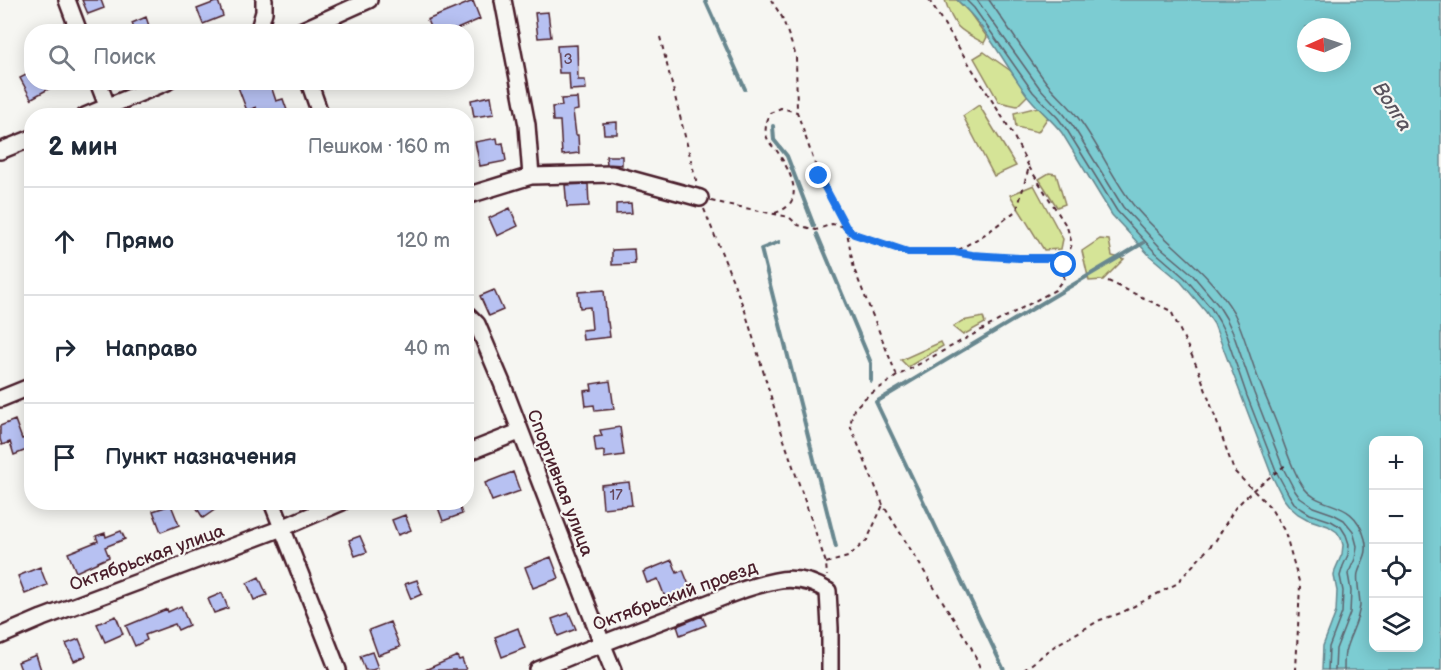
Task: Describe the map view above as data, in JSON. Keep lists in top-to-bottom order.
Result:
{
  "streets": {
    "street": ["Спортивная улица", "Октябрьская улица", "Октябрьский проезд"]
  },
  "crossings": [
    ["Спортивная улица", "Октябрьский проезд"]
  ],
  "water": ["Волга"],
  "house_numbers": ["3", "17"],
  "north": "left",
  "page": {
    "search": "Поиск",
    "heading": ["2 мин", "Пешком · 160 m"],
    "list": [
      ["Прямо", "120 m"],
      ["Направо", "40 m"],
      "Пункт назначения"
    ],
    "map_buttons": ["+", "−"]
  }
}
